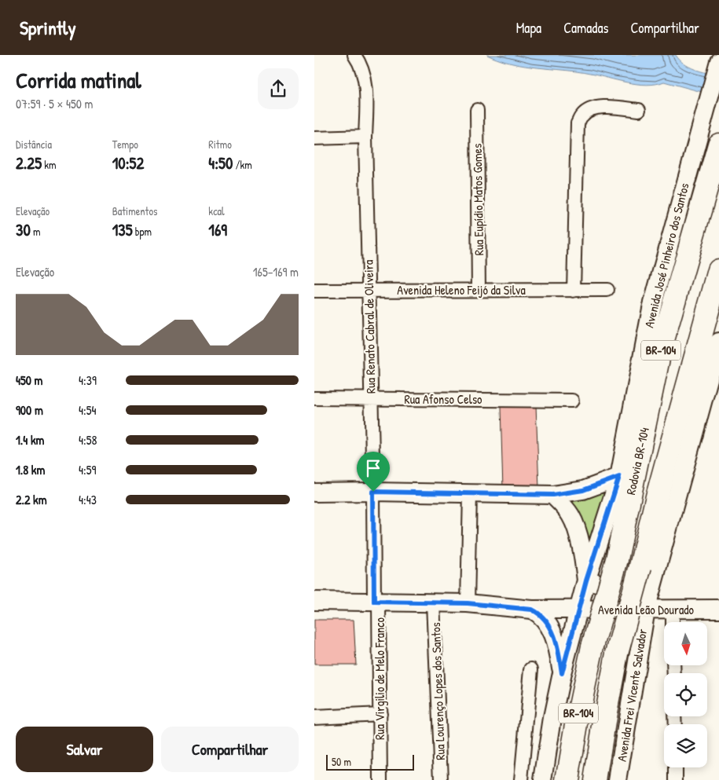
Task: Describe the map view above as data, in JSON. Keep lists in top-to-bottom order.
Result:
{
  "streets": {
    "highway": ["BR-104", "Rodovia BR-104"],
    "main road": ["Avenida José Pinheiro dos Santos", "Avenida Leão Dourado", "Avenida Frei Vicente Salvador"],
    "street": [
      "Rua Eupídio Matos Gomes",
      "Avenida Heleno Feijó da Silva",
      "Rua Renato Cabral de Oliveira",
      "Rua Afonso Celso",
      "Rua Virgilio de Melo Franco",
      "Rua Lourenço Lopes dos Santos"
    ]
  },
  "crossings": [
    ["Rua Eupídio Matos Gomes", "Avenida Heleno Feijó da Silva"],
    ["Avenida José Pinheiro dos Santos", "Avenida Leão Dourado"],
    ["Avenida Heleno Feijó da Silva", "Rua Renato Cabral de Oliveira"],
    ["Rua Renato Cabral de Oliveira", "Rua Afonso Celso"],
    ["Rua Renato Cabral de Oliveira", "Avenida Leão Dourado"],
    ["Rua Renato Cabral de Oliveira", "Rua Virgilio de Melo Franco"],
    ["Avenida Leão Dourado", "Rua Virgilio de Melo Franco"],
    ["Avenida Leão Dourado", "Rua Lourenço Lopes dos Santos"],
    ["Avenida Leão Dourado", "Avenida Frei Vicente Salvador"]
  ],
  "scale_bar": "50 m",
  "north": "bottom",
  "page": {
    "header": "Sprintly",
    "nav": ["Mapa", "Camadas", "Compartilhar"],
    "heading": ["Corrida matinal", "07:59 · 5 × 450 m"],
    "stats": [
      ["Distância", "2.25 km"],
      ["Tempo", "10:52"],
      ["Ritmo", "4:50 /km"],
      ["Elevação", "30 m"],
      ["Batimentos", "135 bpm"],
      ["kcal", "169"]
    ],
    "chart": ["Elevação", "165–169 m"],
    "list": [
      {
        "name": "450 m",
        "note": "4:39"
      },
      {
        "name": "900 m",
        "note": "4:54"
      },
      {
        "name": "1.4 km",
        "note": "4:58"
      },
      {
        "name": "1.8 km",
        "note": "4:59"
      },
      {
        "name": "2.2 km",
        "note": "4:43"
      }
    ],
    "buttons": ["Salvar", "Compartilhar"],
    "scale": "50 m"
  }
}
